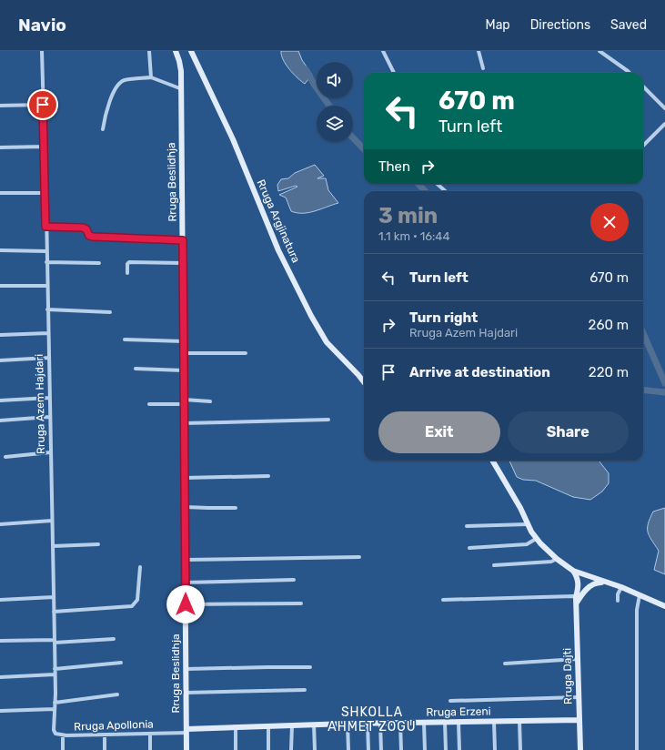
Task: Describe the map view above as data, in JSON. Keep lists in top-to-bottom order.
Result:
{
  "streets": {
    "street": [
      "Rruga Beslidhja",
      "Rruga Argjinatura",
      "Rruga Azem Hajdari",
      "Rruga Dajti",
      "Rruga Erzeni",
      "Rruga Apollonia"
    ]
  },
  "crossings": [
    ["Rruga Beslidhja", "Rruga Erzeni"],
    ["Rruga Beslidhja", "Rruga Apollonia"],
    ["Rruga Azem Hajdari", "Rruga Apollonia"],
    ["Rruga Dajti", "Rruga Erzeni"],
    ["Rruga Erzeni", "Rruga Apollonia"]
  ],
  "districts": ["SHKOLLA AHMET ZOGU"],
  "page": {
    "header": "Navio",
    "nav": ["Map", "Directions", "Saved"],
    "turn": ["670 m", "Turn left"],
    "then": "Then",
    "heading": ["3 min", "1.1 km · 16:44"],
    "list": [
      {
        "name": "Turn left",
        "value": "670 m"
      },
      {
        "name": "Turn right",
        "note": "Rruga Azem Hajdari",
        "value": "260 m"
      },
      {
        "name": "Arrive at destination",
        "value": "220 m"
      }
    ],
    "buttons": ["Exit", "Share"]
  }
}
